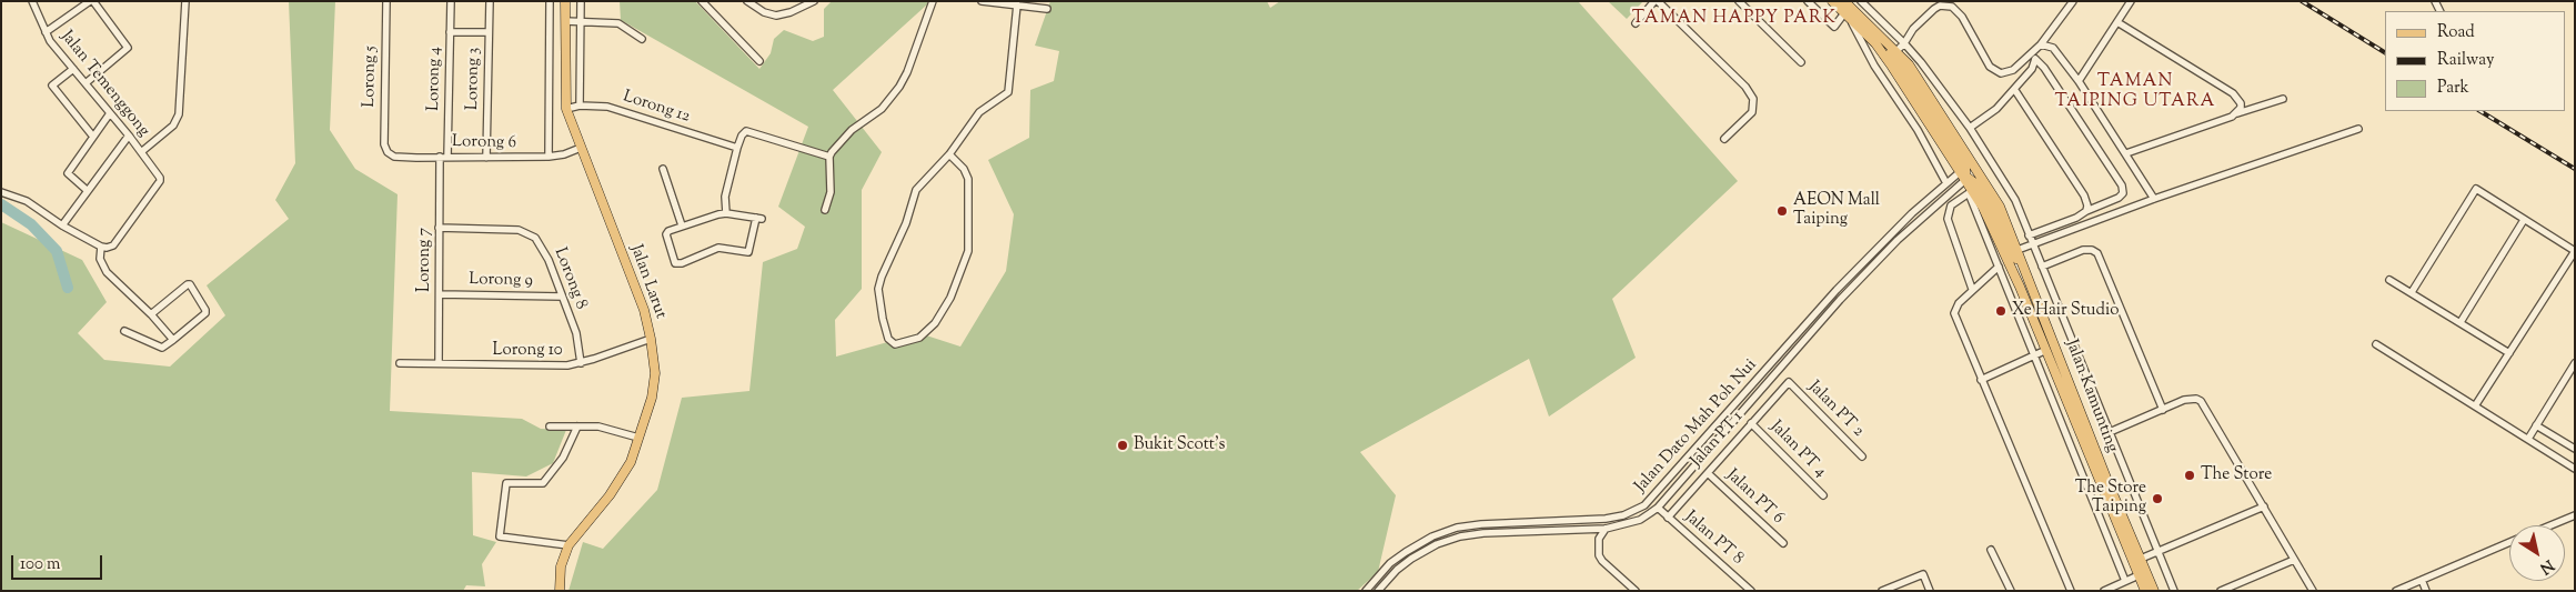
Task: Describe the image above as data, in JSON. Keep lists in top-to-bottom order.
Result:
{
  "streets": {
    "main road": ["Jalan Larut", "Jalan Kamunting"],
    "street": [
      "Lorong 5",
      "Lorong 4",
      "Lorong 3",
      "Jalan Temenggong",
      "Lorong 12",
      "Lorong 6",
      "Lorong 7",
      "Lorong 8",
      "Lorong 9",
      "Lorong 10",
      "Jalan PT 2",
      "Jalan Dato Mah Poh Nui",
      "Jalan PT 1",
      "Jalan PT 4",
      "Jalan PT 6",
      "Jalan PT 8"
    ]
  },
  "crossings": [
    ["Lorong 5", "Lorong 6"],
    ["Lorong 4", "Lorong 6"],
    ["Lorong 3", "Lorong 6"],
    ["Lorong 12", "Jalan Larut"],
    ["Lorong 6", "Lorong 7"],
    ["Lorong 6", "Jalan Larut"],
    ["Lorong 7", "Lorong 8"],
    ["Lorong 7", "Lorong 9"],
    ["Lorong 7", "Lorong 10"],
    ["Lorong 8", "Lorong 9"],
    ["Lorong 8", "Lorong 10"],
    ["Jalan Larut", "Lorong 10"],
    ["Jalan Kamunting", "Jalan Dato Mah Poh Nui"],
    ["Jalan PT 2", "Jalan PT 1"],
    ["Jalan Dato Mah Poh Nui", "Jalan PT 8"],
    ["Jalan PT 1", "Jalan PT 4"],
    ["Jalan PT 1", "Jalan PT 6"],
    ["Jalan PT 1", "Jalan PT 8"]
  ],
  "districts": ["TAMAN HAPPY PARK", "TAMAN TAIPING UTARA"],
  "places": [
    "AEON Mall Taiping",
    "Xe Hair Studio",
    "Bukit Scott's",
    "The Store",
    "The Store Taiping"
  ],
  "legend": ["Road", "Railway", "Park"],
  "scale_bar": "100 m",
  "north": "bottom right"
}
